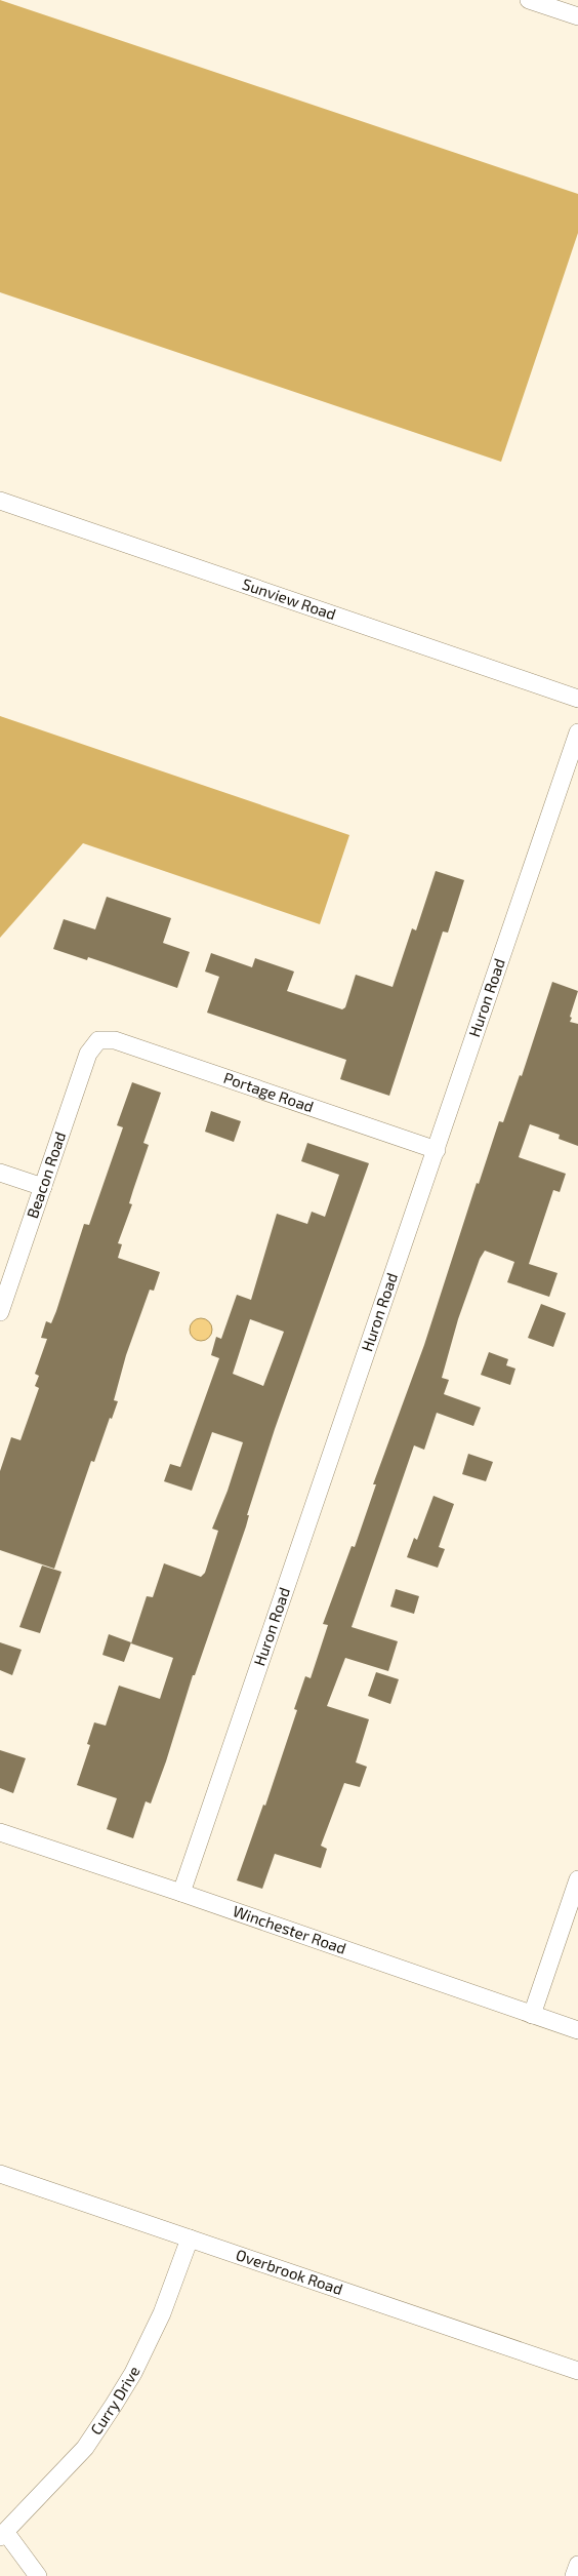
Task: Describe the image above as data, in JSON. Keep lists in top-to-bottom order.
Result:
{
  "streets": {
    "street": [
      "Sunview Road",
      "Huron Road",
      "Portage Road",
      "Beacon Road",
      "Winchester Road",
      "Overbrook Road",
      "Curry Drive"
    ]
  },
  "crossings": [
    ["Huron Road", "Portage Road"],
    ["Huron Road", "Winchester Road"],
    ["Portage Road", "Beacon Road"],
    ["Overbrook Road", "Curry Drive"]
  ]
}
